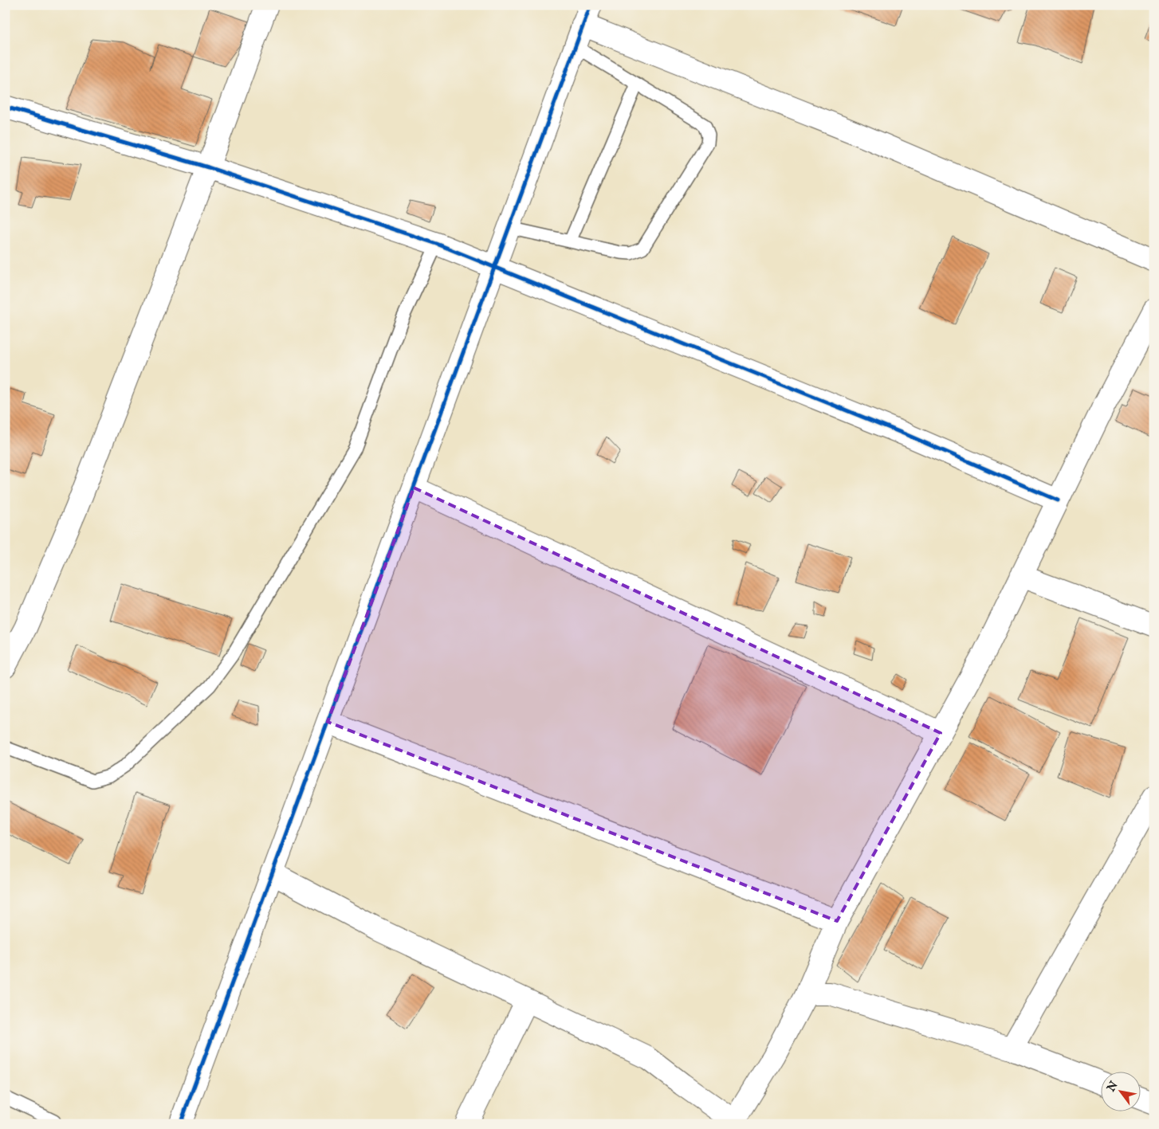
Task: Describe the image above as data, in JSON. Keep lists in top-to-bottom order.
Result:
{
  "north": "top left"
}
